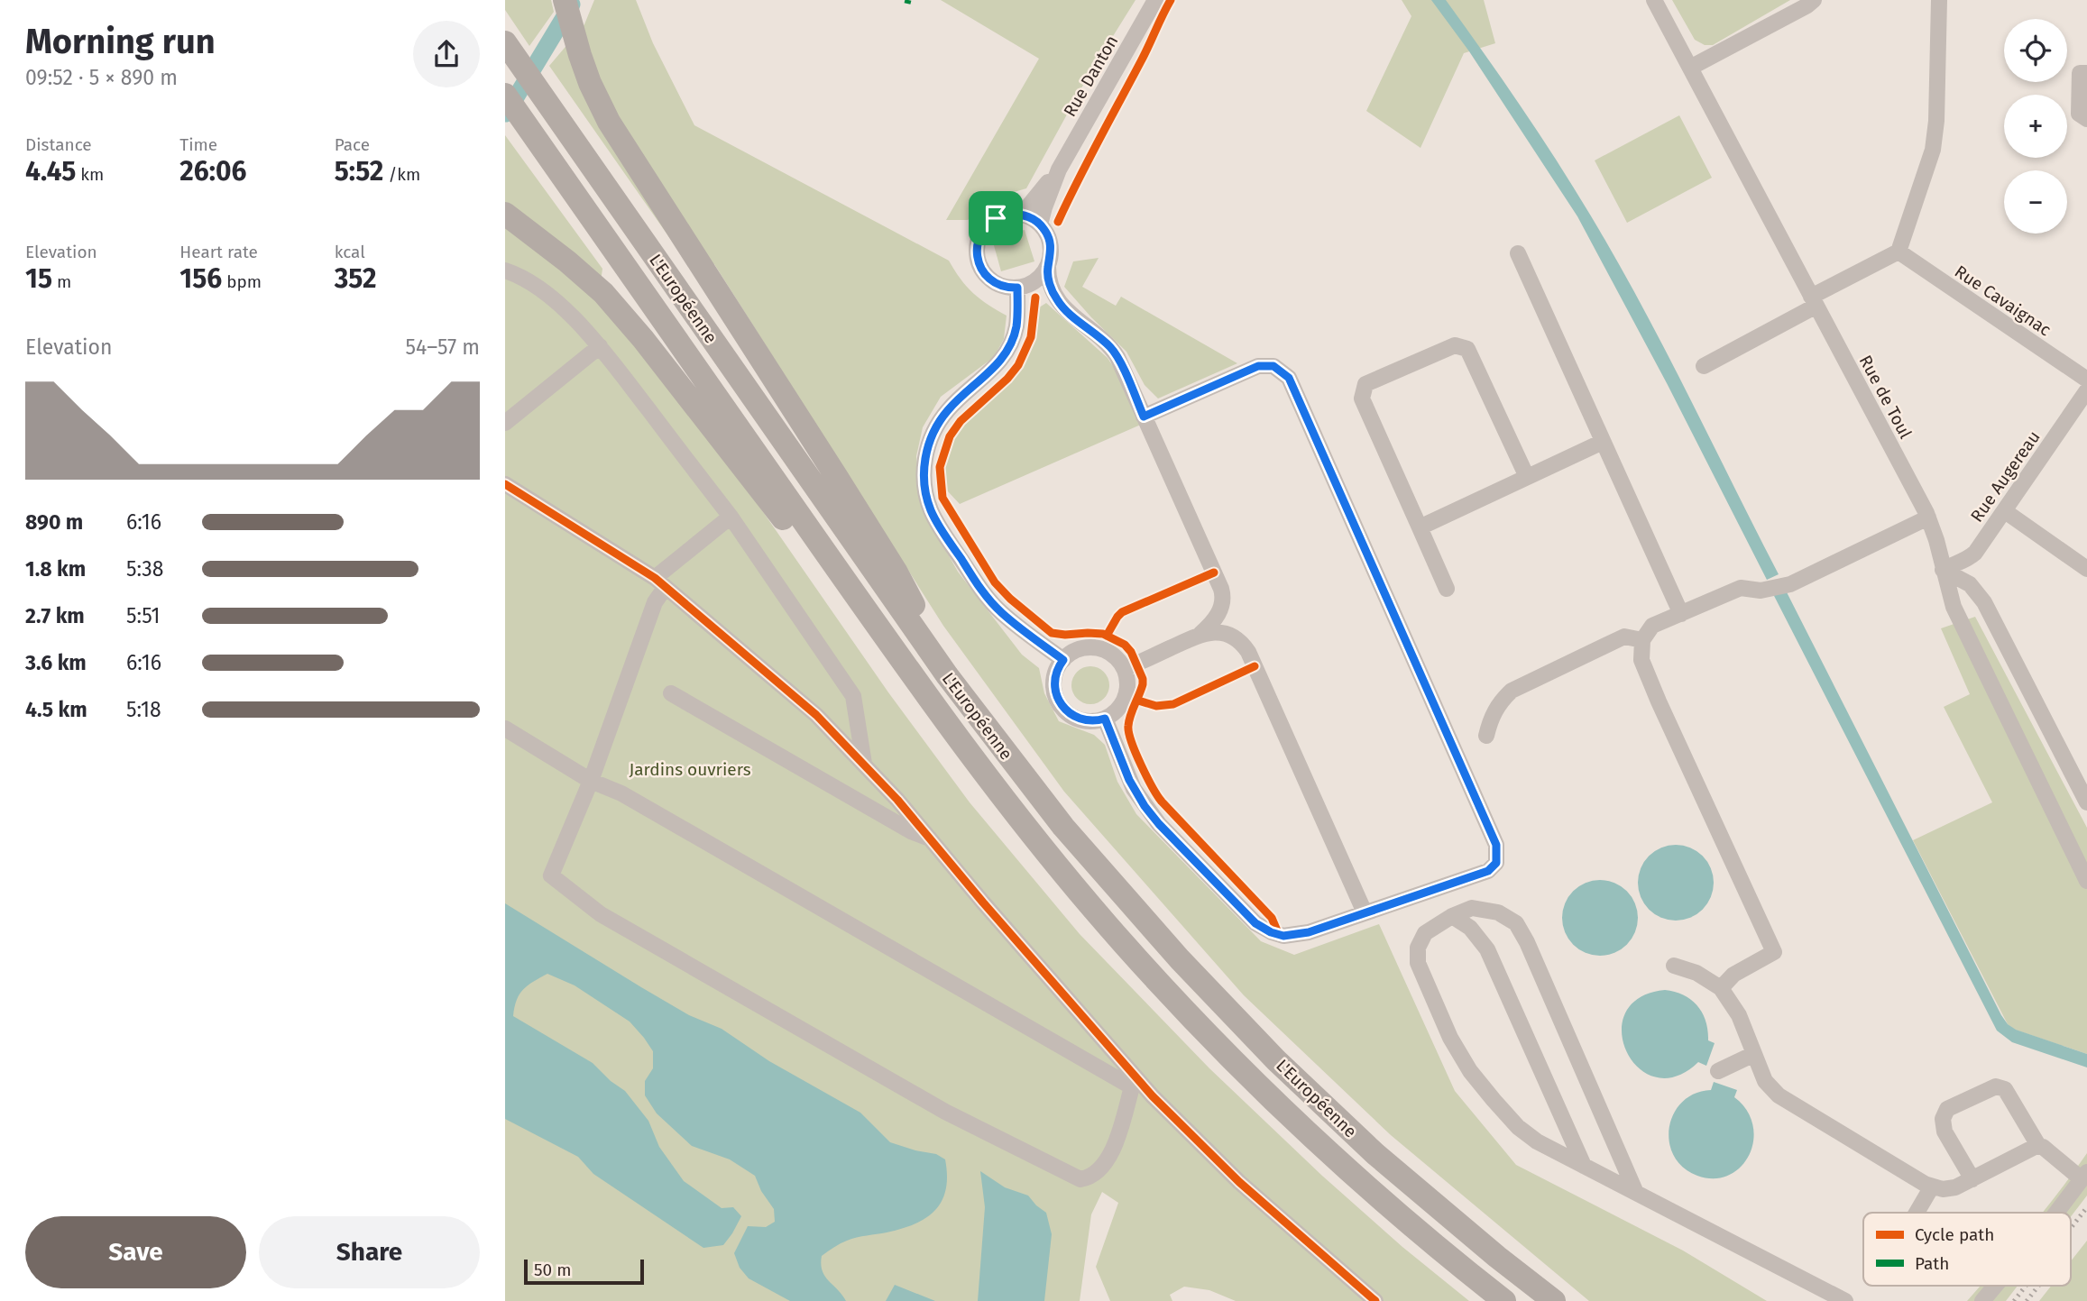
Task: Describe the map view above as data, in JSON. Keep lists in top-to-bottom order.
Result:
{
  "streets": {
    "highway": ["L'Européenne"],
    "street": [
      "Rue Danton",
      "Rue Cavaignac",
      "Rue de Toul",
      "Rue Augereau"
    ]
  },
  "crossings": [
    ["Rue de Toul", "Rue Augereau"]
  ],
  "parks": ["Jardins ouvriers"],
  "legend": ["Cycle path", "Path"],
  "scale_bar": "50 m",
  "page": {
    "heading": ["Morning run", "09:52 · 5 × 890 m"],
    "map_buttons": ["+", "−"],
    "stats": [
      ["Distance", "4.45 km"],
      ["Time", "26:06"],
      ["Pace", "5:52 /km"],
      ["Elevation", "15 m"],
      ["Heart rate", "156 bpm"],
      ["kcal", "352"]
    ],
    "chart": ["Elevation", "54–57 m"],
    "list": [
      {
        "name": "890 m",
        "note": "6:16"
      },
      {
        "name": "1.8 km",
        "note": "5:38"
      },
      {
        "name": "2.7 km",
        "note": "5:51"
      },
      {
        "name": "3.6 km",
        "note": "6:16"
      },
      {
        "name": "4.5 km",
        "note": "5:18"
      }
    ],
    "buttons": ["Save", "Share"],
    "scale": "50 m"
  }
}
